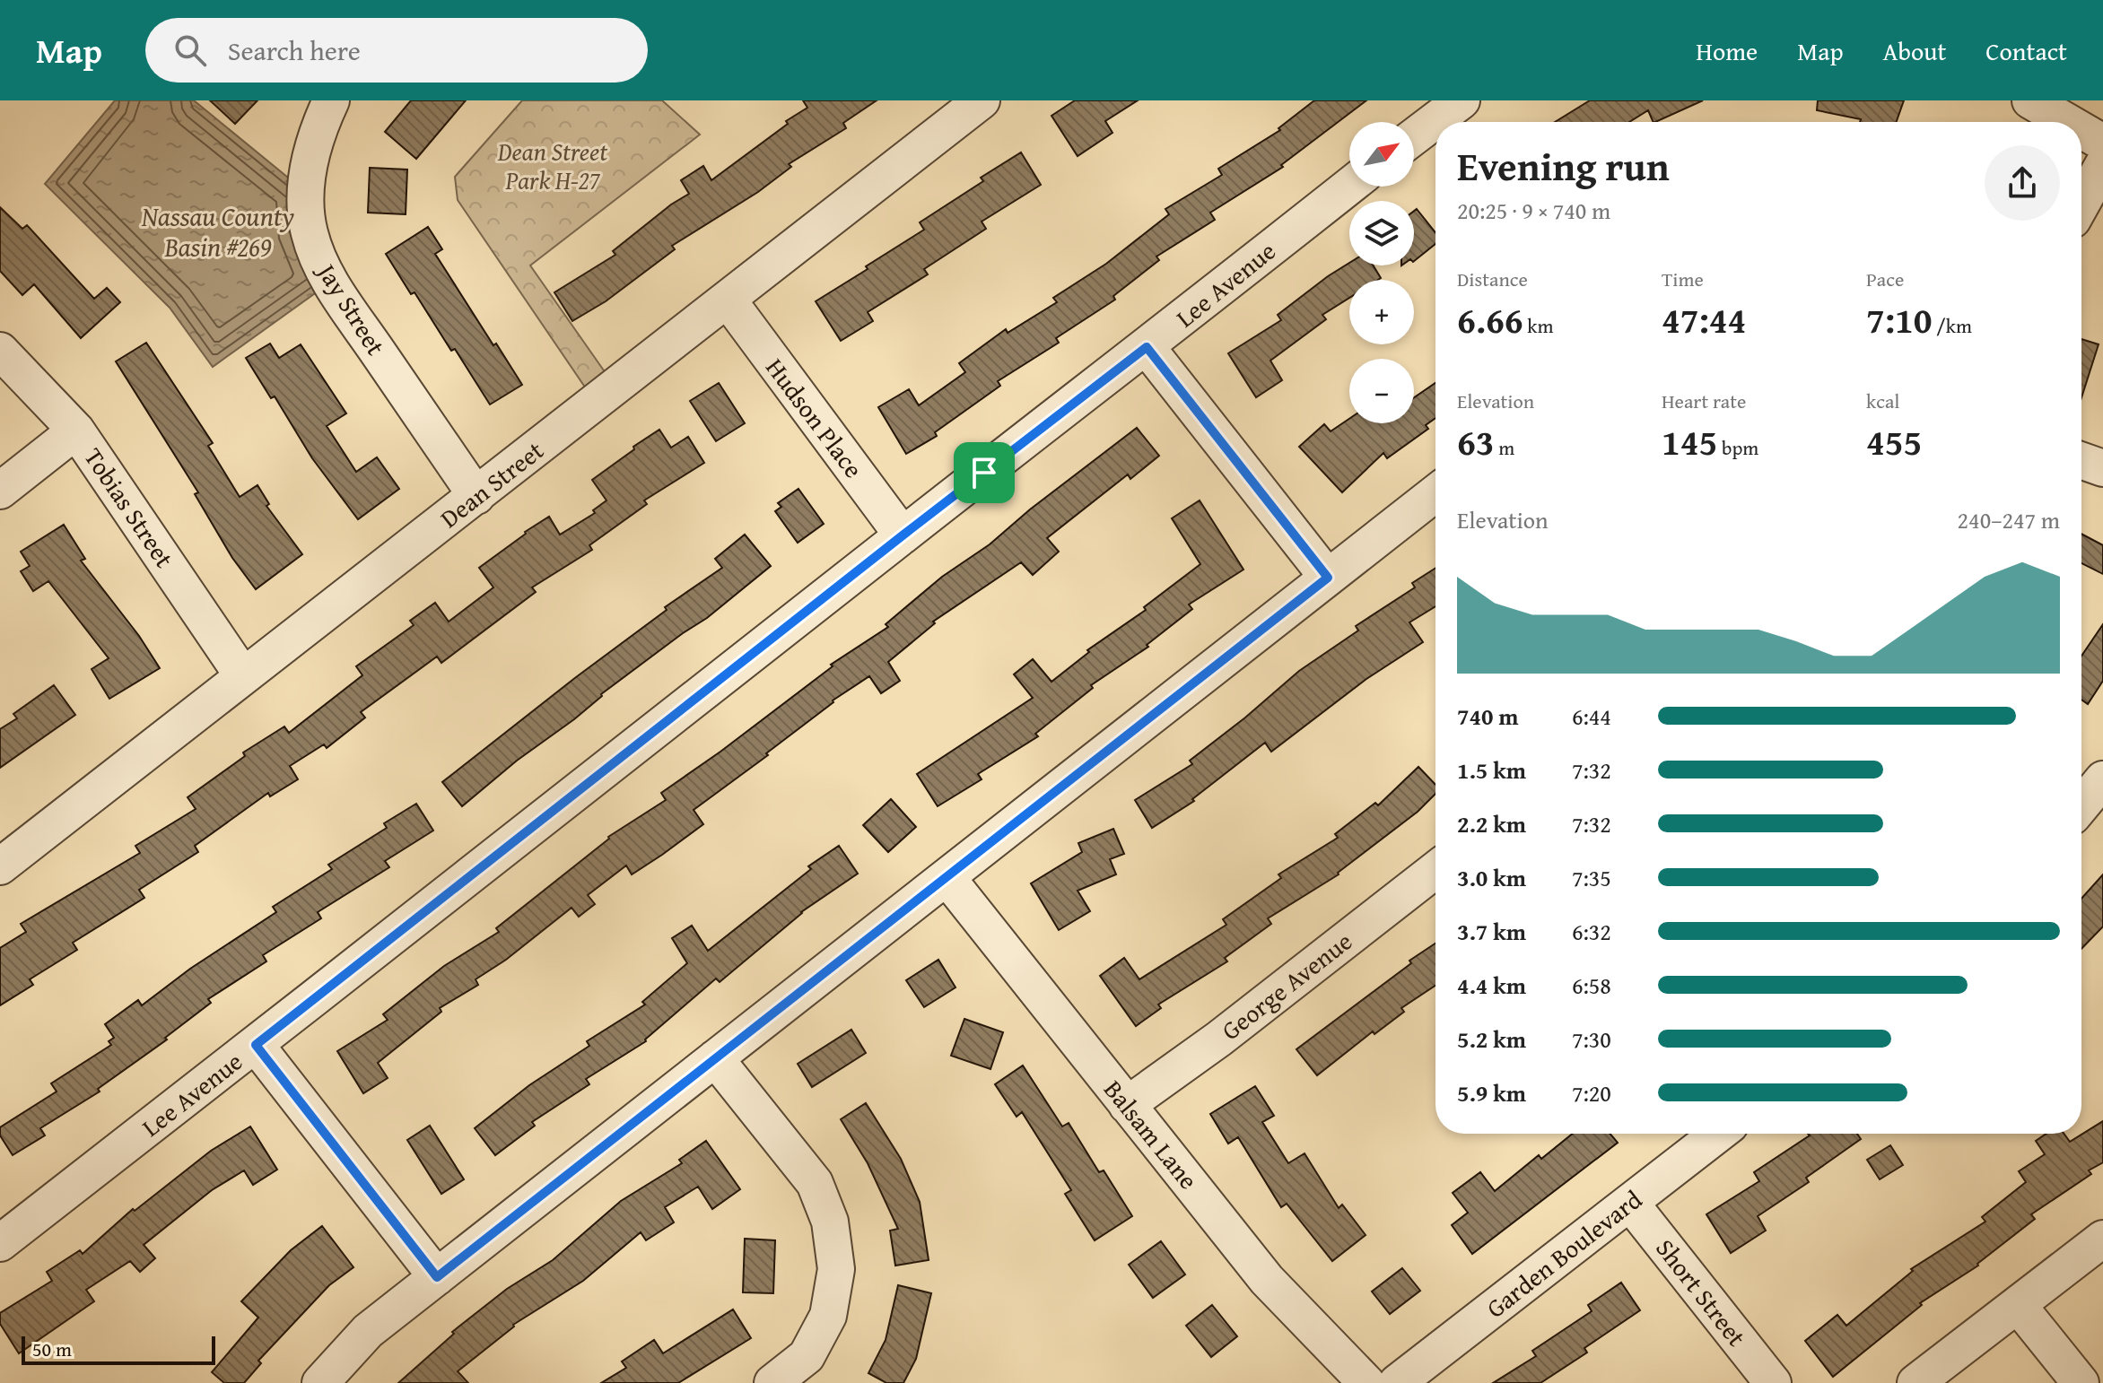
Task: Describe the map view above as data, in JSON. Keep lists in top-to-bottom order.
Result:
{
  "streets": {
    "street": [
      "Lee Avenue",
      "Jay Street",
      "Hudson Place",
      "Dean Street",
      "Tobias Street",
      "George Avenue",
      "Balsam Lane",
      "Garden Boulevard",
      "Short Street"
    ]
  },
  "crossings": [
    ["Lee Avenue", "Hudson Place"],
    ["Jay Street", "Dean Street"],
    ["Hudson Place", "Dean Street"],
    ["Dean Street", "Tobias Street"],
    ["George Avenue", "Balsam Lane"],
    ["Garden Boulevard", "Short Street"]
  ],
  "water": ["Nassau County Basin #269"],
  "parks": ["Dean Street Park H-27"],
  "scale_bar": "50 m",
  "north": "top right",
  "page": {
    "header": "Map",
    "search": "Search here",
    "nav": [
      "Home",
      "Map",
      "About",
      "Contact"
    ],
    "map_buttons": ["+", "−"],
    "heading": ["Evening run", "20:25 · 9 × 740 m"],
    "stats": [
      ["Distance", "6.66 km"],
      ["Time", "47:44"],
      ["Pace", "7:10 /km"],
      ["Elevation", "63 m"],
      ["Heart rate", "145 bpm"],
      ["kcal", "455"]
    ],
    "chart": ["Elevation", "240–247 m"],
    "list": [
      {
        "name": "740 m",
        "note": "6:44"
      },
      {
        "name": "1.5 km",
        "note": "7:32"
      },
      {
        "name": "2.2 km",
        "note": "7:32"
      },
      {
        "name": "3.0 km",
        "note": "7:35"
      },
      {
        "name": "3.7 km",
        "note": "6:32"
      },
      {
        "name": "4.4 km",
        "note": "6:58"
      },
      {
        "name": "5.2 km",
        "note": "7:30"
      },
      {
        "name": "5.9 km",
        "note": "7:20"
      }
    ],
    "scale": "50 m"
  }
}
